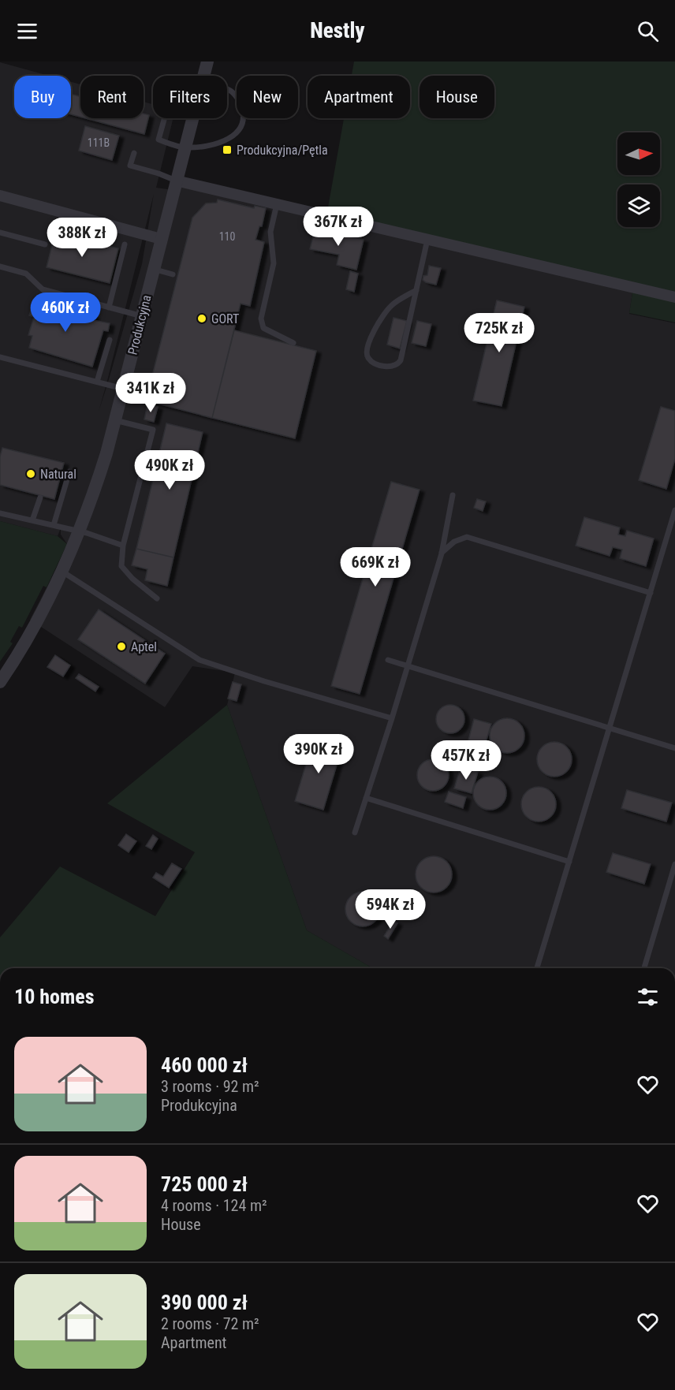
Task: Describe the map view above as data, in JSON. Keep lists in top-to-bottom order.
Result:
{
  "streets": {
    "street": ["Produkcyjna"]
  },
  "places": {
    "transit": ["Produkcyjna/Pętla"],
    "other": ["GORT", "Natural", "Aptel"]
  },
  "house_numbers": ["111B", "110"],
  "north": "right",
  "page": {
    "header": "Nestly",
    "chip": [
      "Buy",
      "Rent",
      "Filters",
      "New",
      "Apartment",
      "House"
    ],
    "price": [
      "367K zł",
      "388K zł",
      "460K zł",
      "725K zł",
      "341K zł",
      "490K zł",
      "669K zł",
      "390K zł",
      "457K zł",
      "594K zł"
    ],
    "heading": "10 homes",
    "list": [
      {
        "name": "460 000 zł",
        "note": "3 rooms · 92 m² · Produkcyjna"
      },
      {
        "name": "725 000 zł",
        "note": "4 rooms · 124 m² · House"
      },
      {
        "name": "390 000 zł",
        "note": "2 rooms · 72 m² · Apartment"
      }
    ]
  }
}
